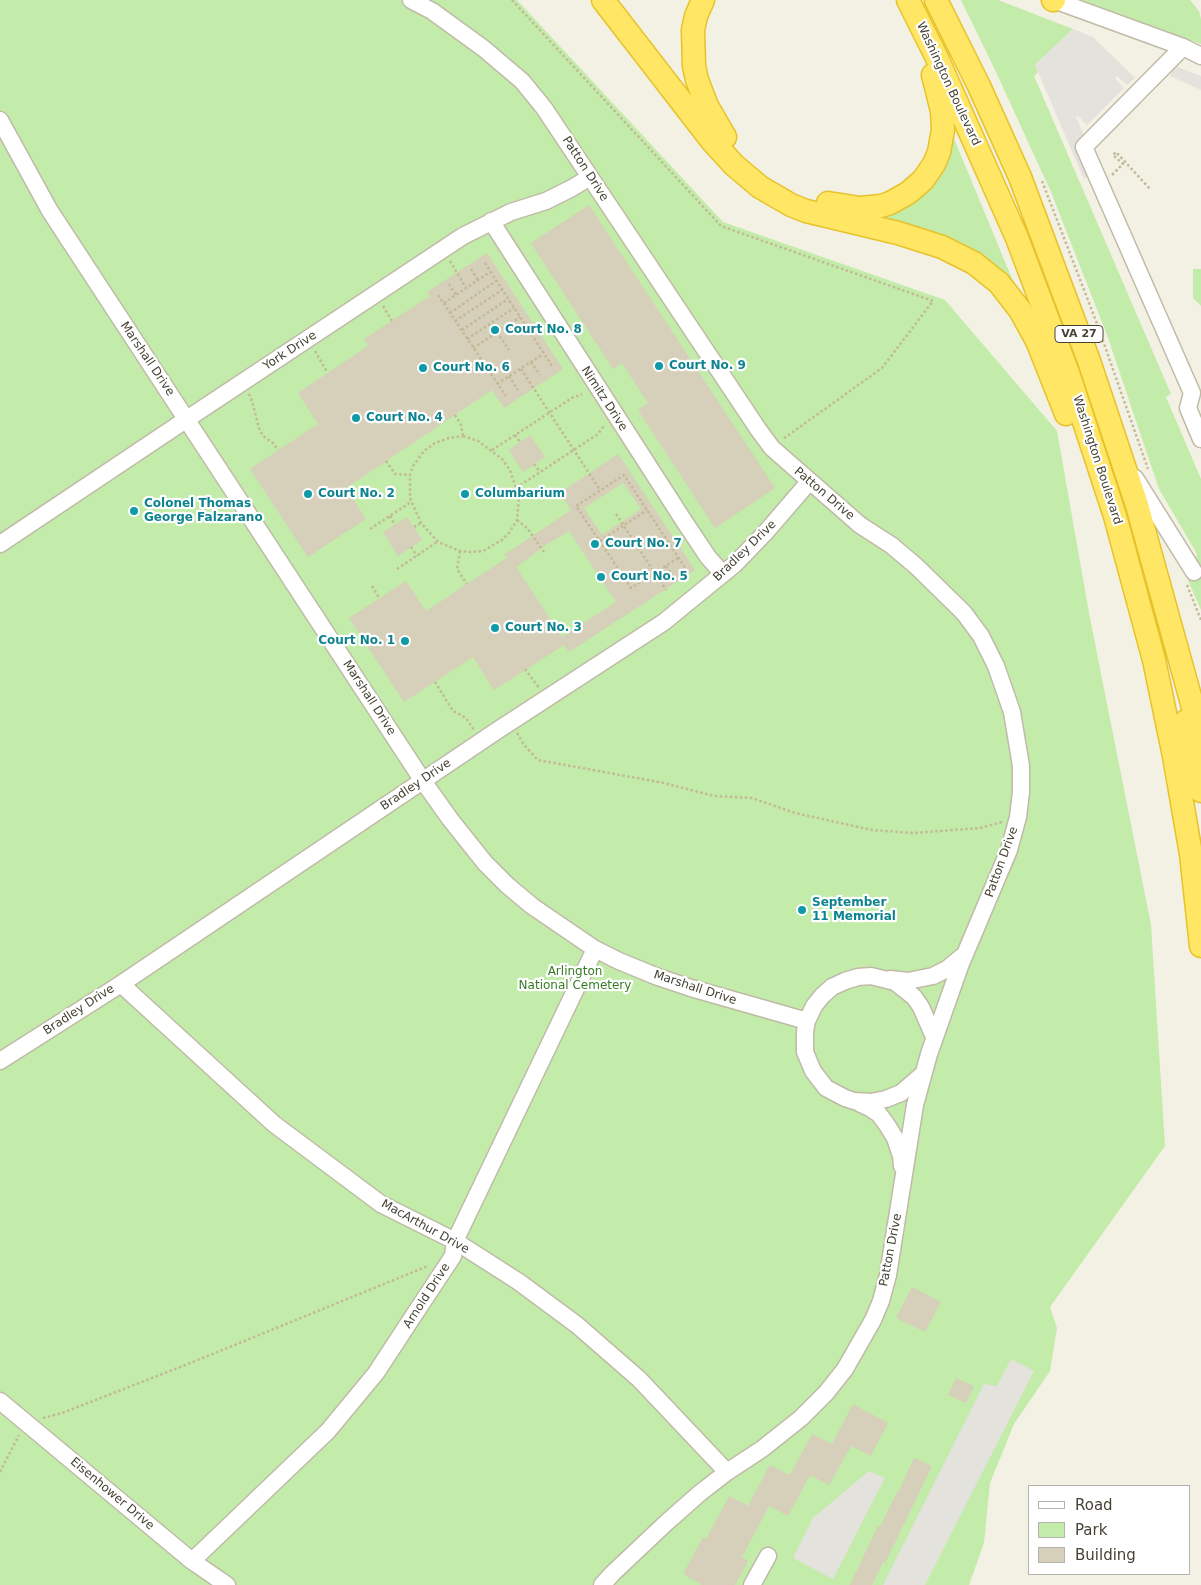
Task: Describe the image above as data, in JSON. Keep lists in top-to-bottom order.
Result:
{
  "streets": {
    "highway": ["Washington Boulevard", "VA 27"],
    "street": [
      "Patton Drive",
      "York Drive",
      "Marshall Drive",
      "Nimitz Drive",
      "Bradley Drive",
      "MacArthur Drive",
      "Arnold Drive",
      "Eisenhower Drive"
    ]
  },
  "crossings": [
    ["Patton Drive", "York Drive"],
    ["Patton Drive", "Marshall Drive"],
    ["Patton Drive", "Bradley Drive"],
    ["Patton Drive", "MacArthur Drive"],
    ["York Drive", "Marshall Drive"],
    ["York Drive", "Nimitz Drive"],
    ["Marshall Drive", "Bradley Drive"],
    ["Marshall Drive", "Arnold Drive"],
    ["Nimitz Drive", "Bradley Drive"],
    ["Bradley Drive", "MacArthur Drive"],
    ["MacArthur Drive", "Arnold Drive"],
    ["Arnold Drive", "Eisenhower Drive"]
  ],
  "parks": ["Arlington National Cemetery"],
  "places": [
    "Court No. 8",
    "Court No. 9",
    "Court No. 6",
    "Court No. 4",
    "Court No. 2",
    "Columbarium",
    "Colonel Thomas George Falzarano",
    "Court No. 7",
    "Court No. 5",
    "Court No. 3",
    "Court No. 1",
    "September 11 Memorial"
  ],
  "legend": ["Road", "Park", "Building"]
}
